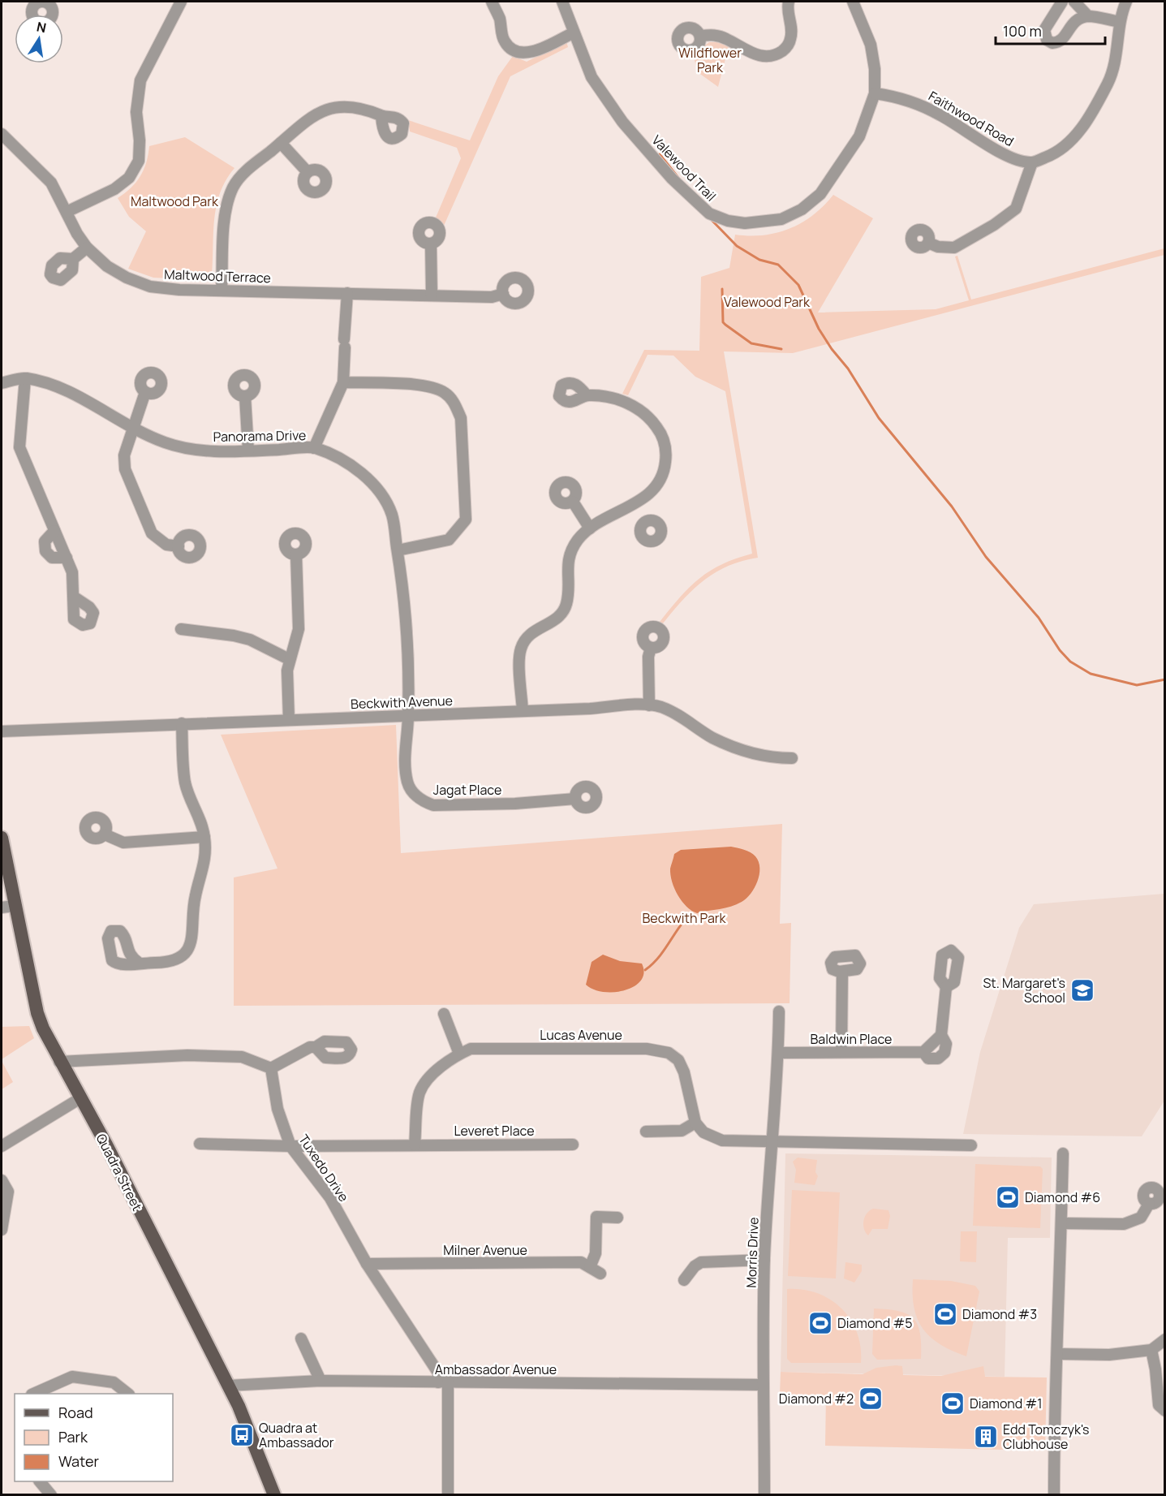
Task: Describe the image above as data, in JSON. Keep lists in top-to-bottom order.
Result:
{
  "streets": {
    "main road": ["Quadra Street"],
    "street": [
      "Faithwood Road",
      "Valewood Trail",
      "Maltwood Terrace",
      "Panorama Drive",
      "Beckwith Avenue",
      "Jagat Place",
      "Lucas Avenue",
      "Baldwin Place",
      "Leveret Place",
      "Tuxedo Drive",
      "Milner Avenue",
      "Morris Drive",
      "Ambassador Avenue"
    ]
  },
  "crossings": [
    ["Faithwood Road", "Valewood Trail"],
    ["Panorama Drive", "Beckwith Avenue"],
    ["Panorama Drive", "Jagat Place"],
    ["Beckwith Avenue", "Jagat Place"],
    ["Lucas Avenue", "Leveret Place"],
    ["Baldwin Place", "Morris Drive"],
    ["Tuxedo Drive", "Milner Avenue"],
    ["Tuxedo Drive", "Ambassador Avenue"],
    ["Quadra Street", "Ambassador Avenue"],
    ["Morris Drive", "Ambassador Avenue"]
  ],
  "parks": [
    "Wildflower Park",
    "Maltwood Park",
    "Valewood Park",
    "Beckwith Park"
  ],
  "places": {
    "school or university": ["St. Margaret's School"],
    "sports": [
      "Diamond #6",
      "Diamond #3",
      "Diamond #5",
      "Diamond #2",
      "Diamond #1"
    ],
    "bus stop": ["Quadra at Ambassador"],
    "building": ["Edd Tomczyk's Clubhouse"]
  },
  "legend": ["Road", "Park", "Water"],
  "scale_bar": "100 m",
  "north": "top"
}
